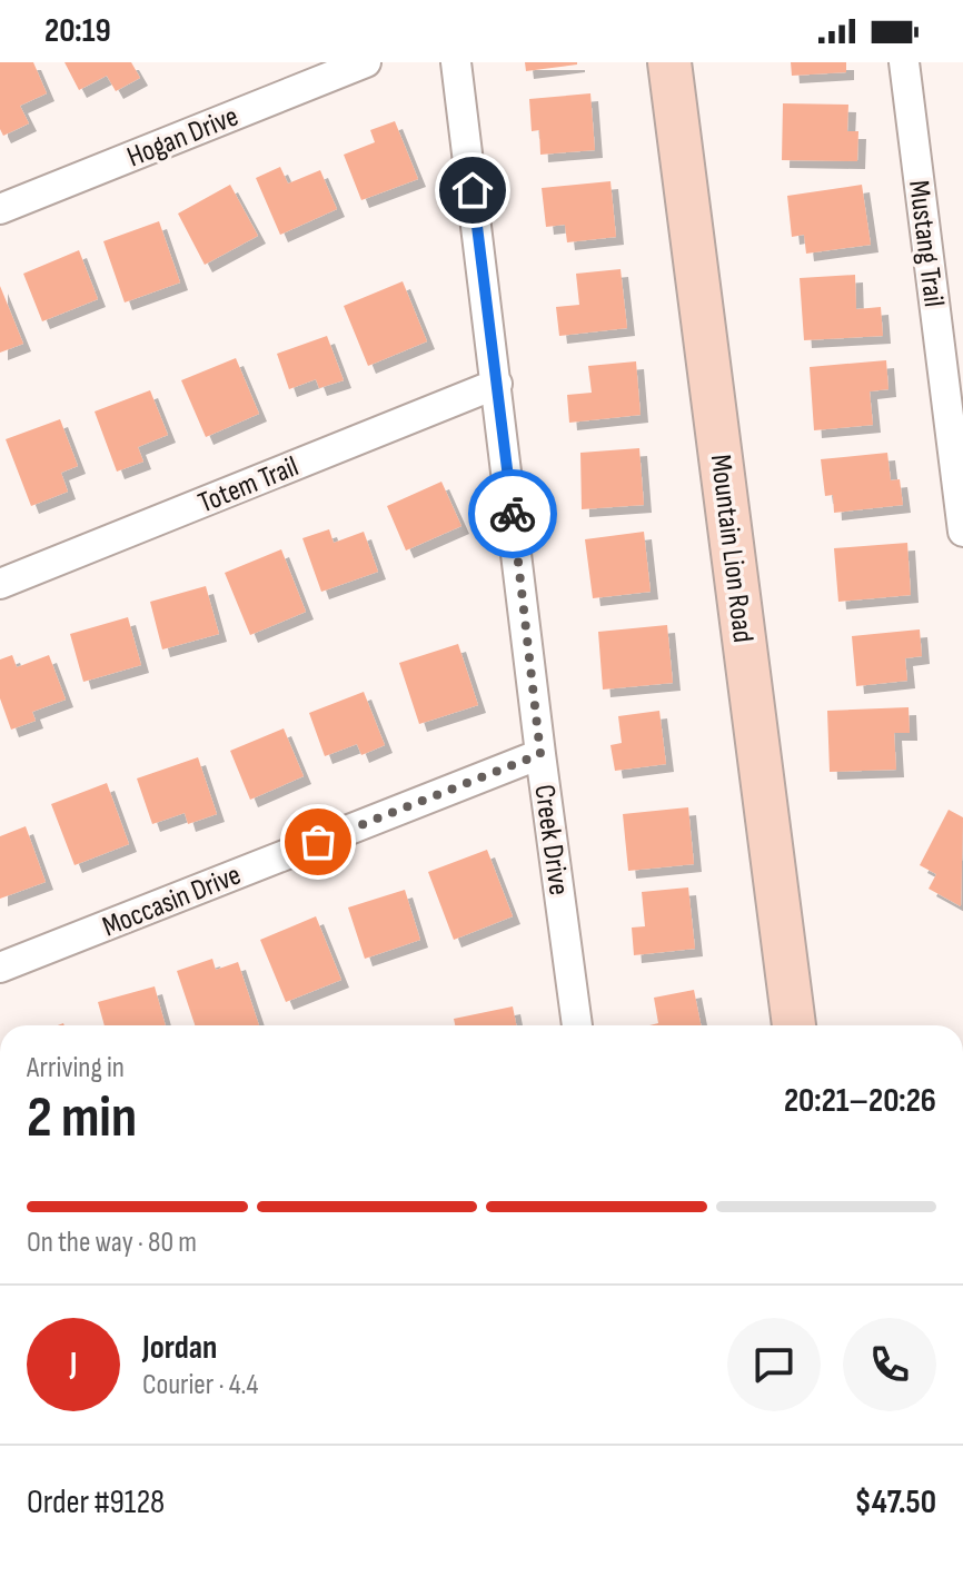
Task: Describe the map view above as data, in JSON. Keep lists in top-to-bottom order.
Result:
{
  "streets": {
    "street": [
      "Hogan Drive",
      "Mustang Trail",
      "Totem Trail",
      "Mountain Lion Road",
      "Creek Drive",
      "Moccasin Drive"
    ]
  },
  "crossings": [
    ["Totem Trail", "Creek Drive"],
    ["Creek Drive", "Moccasin Drive"]
  ],
  "page": {
    "status": "20:19",
    "heading": ["2 min", "Arriving in", "20:21–20:26"],
    "panel": [
      "Jordan",
      "Courier · 4.4",
      "Order #9128",
      "$47.50"
    ],
    "bar": "On the way · 80 m",
    "round": "J"
  }
}
